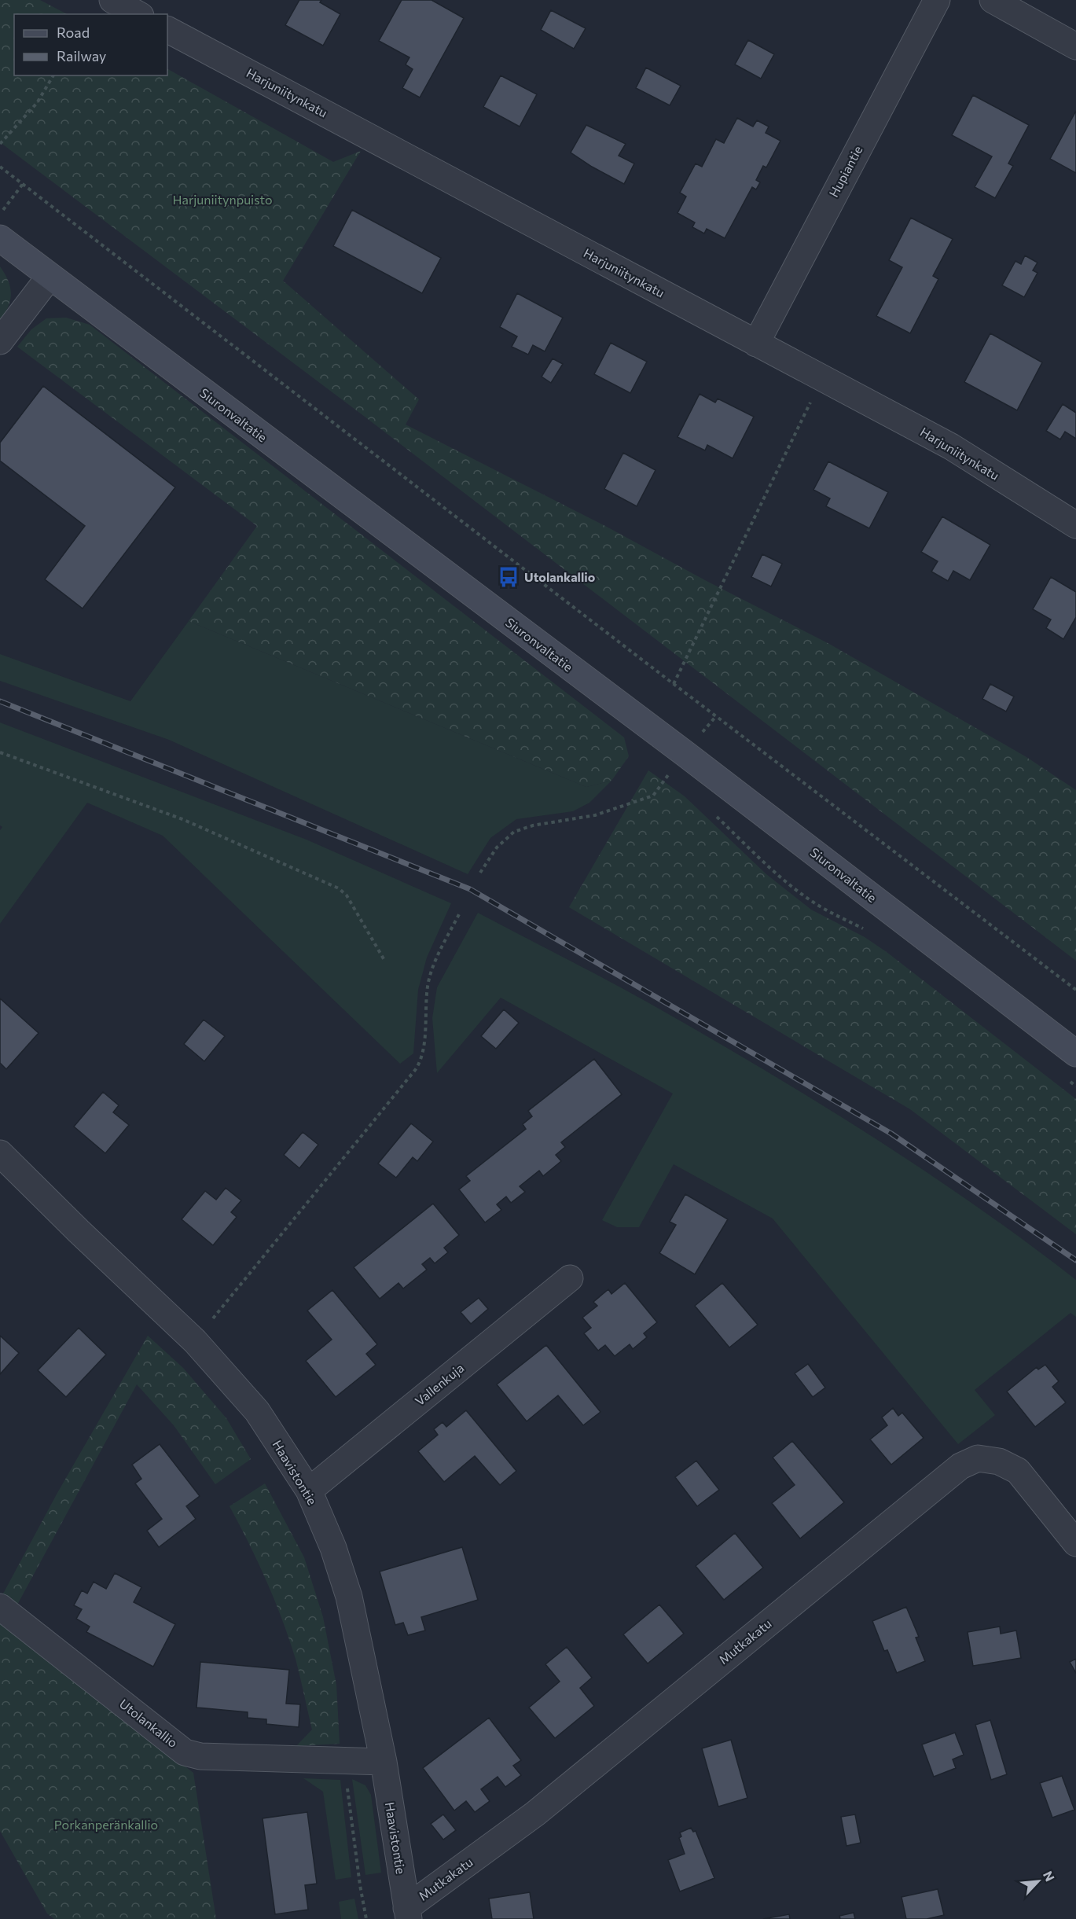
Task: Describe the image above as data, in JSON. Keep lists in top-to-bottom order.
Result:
{
  "streets": {
    "main road": ["Siuronvaltatie"],
    "street": [
      "Harjuniitynkatu",
      "Hupiantie",
      "Vallenkuja",
      "Haavistontie",
      "Mutkakatu",
      "Utolankallio"
    ]
  },
  "crossings": [
    ["Harjuniitynkatu", "Hupiantie"],
    ["Vallenkuja", "Haavistontie"],
    ["Haavistontie", "Mutkakatu"],
    ["Haavistontie", "Utolankallio"]
  ],
  "parks": ["Harjuniitynpuisto", "Porkanperänkallio"],
  "places": {
    "bus stop": ["Utolankallio"]
  },
  "legend": ["Road", "Railway"],
  "north": "top right"
}
